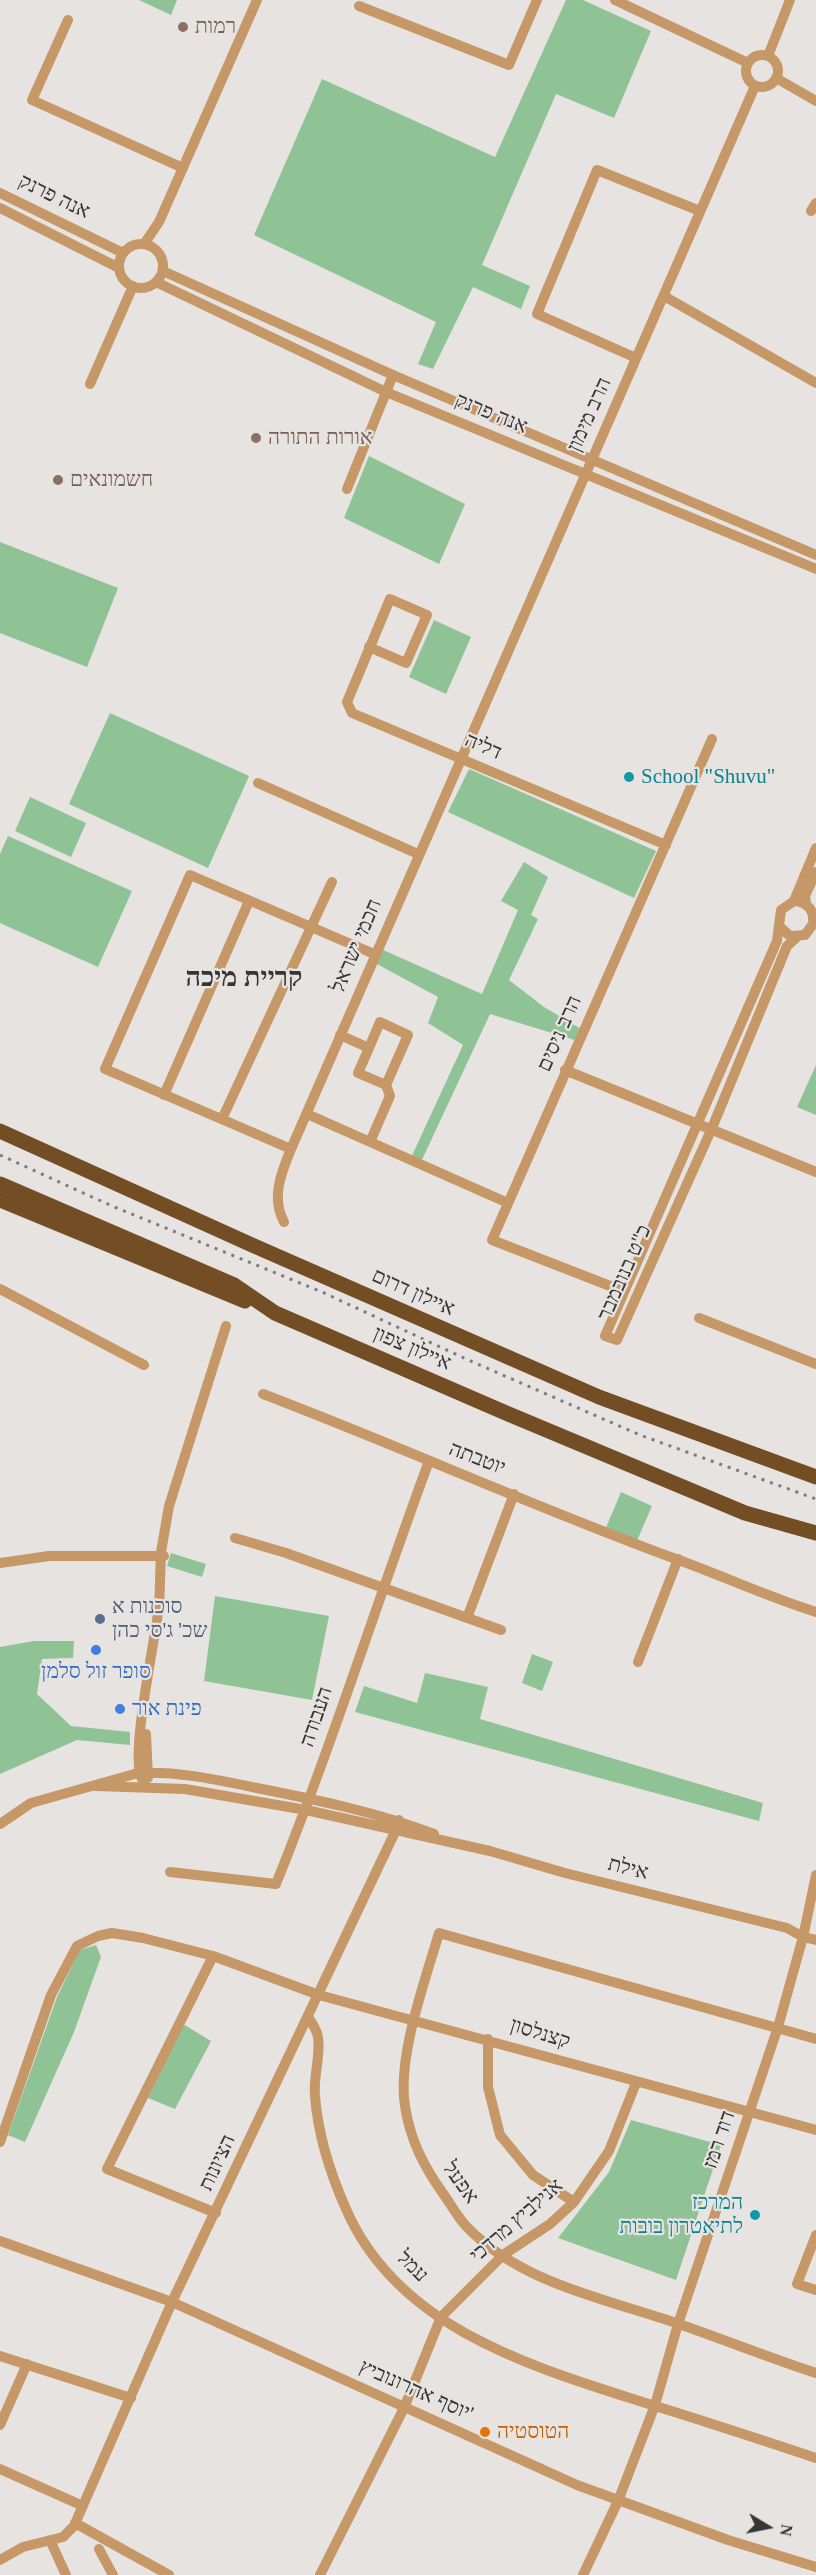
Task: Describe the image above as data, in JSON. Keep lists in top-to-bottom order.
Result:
{
  "streets": {
    "highway": ["איילון דרום", "איילון צפון"],
    "street": [
      "אנה פרנק",
      "הרב מימון",
      "דליה",
      "חכמי ישראל",
      "הרב ניסים",
      "כ\"ט בנובמבר",
      "יוטבתה",
      "העבודה",
      "אילת",
      "קצנלסון",
      "דוד רמז",
      "הציונות",
      "אפעל",
      "אנילביץ מרדכי",
      "עמל",
      "יוסף אהרונוביץ'"
    ]
  },
  "crossings": [
    ["אנה פרנק", "הרב מימון"],
    ["הרב מימון", "דליה"],
    ["הרב מימון", "חכמי ישראל"],
    ["דליה", "חכמי ישראל"],
    ["דליה", "הרב ניסים"],
    ["הרב ניסים", "כ\"ט בנובמבר"],
    ["יוטבתה", "העבודה"],
    ["העבודה", "אילת"],
    ["אילת", "דוד רמז"],
    ["אילת", "הציונות"],
    ["קצנלסון", "דוד רמז"],
    ["קצנלסון", "הציונות"],
    ["קצנלסון", "אפעל"],
    ["קצנלסון", "אנילביץ מרדכי"],
    ["דוד רמז", "אפעל"],
    ["דוד רמז", "עמל"],
    ["דוד רמז", "יוסף אהרונוביץ'"],
    ["הציונות", "עמל"],
    ["הציונות", "יוסף אהרונוביץ'"],
    ["אפעל", "אנילביץ מרדכי"],
    ["אנילביץ מרדכי", "עמל"],
    ["אנילביץ מרדכי", "יוסף אהרונוביץ'"]
  ],
  "districts": ["קריית מיכה"],
  "places": [
    "רמות",
    "אורות התורה",
    "חשמונאים",
    "School \"Shuvu\"",
    "סוכנות א שכ' ג'סי כהן",
    "סופר זול סלמן",
    "פינת אור",
    "המרכז לתיאטרון בובות",
    "הטוסטיה"
  ],
  "north": "right"
}
